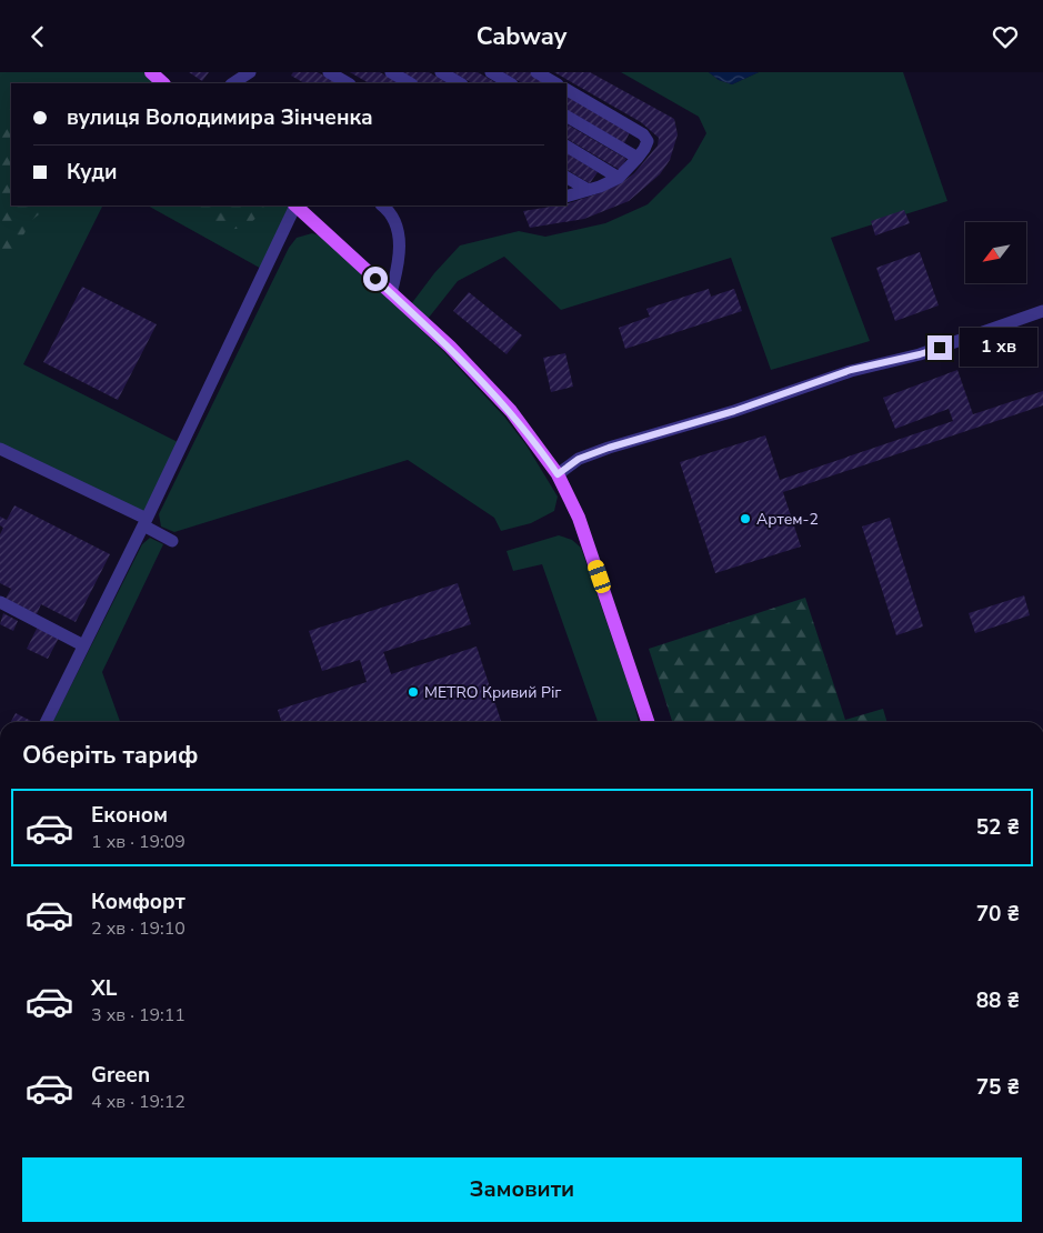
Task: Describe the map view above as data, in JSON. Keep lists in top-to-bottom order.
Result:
{
  "places": ["Артем-2", "METRO Кривий Ріг"],
  "north": "bottom left",
  "page": {
    "header": "Cabway",
    "banner": ["вулиця Володимира Зінченка", "Куди"],
    "bubble": "1 хв",
    "heading": "Оберіть тариф",
    "list": [
      {
        "name": "Економ",
        "note": "1 хв · 19:09",
        "value": "52 ₴"
      },
      {
        "name": "Комфорт",
        "note": "2 хв · 19:10",
        "value": "70 ₴"
      },
      {
        "name": "XL",
        "note": "3 хв · 19:11",
        "value": "88 ₴"
      },
      {
        "name": "Green",
        "note": "4 хв · 19:12",
        "value": "75 ₴"
      }
    ],
    "buttons": "Замовити"
  }
}
